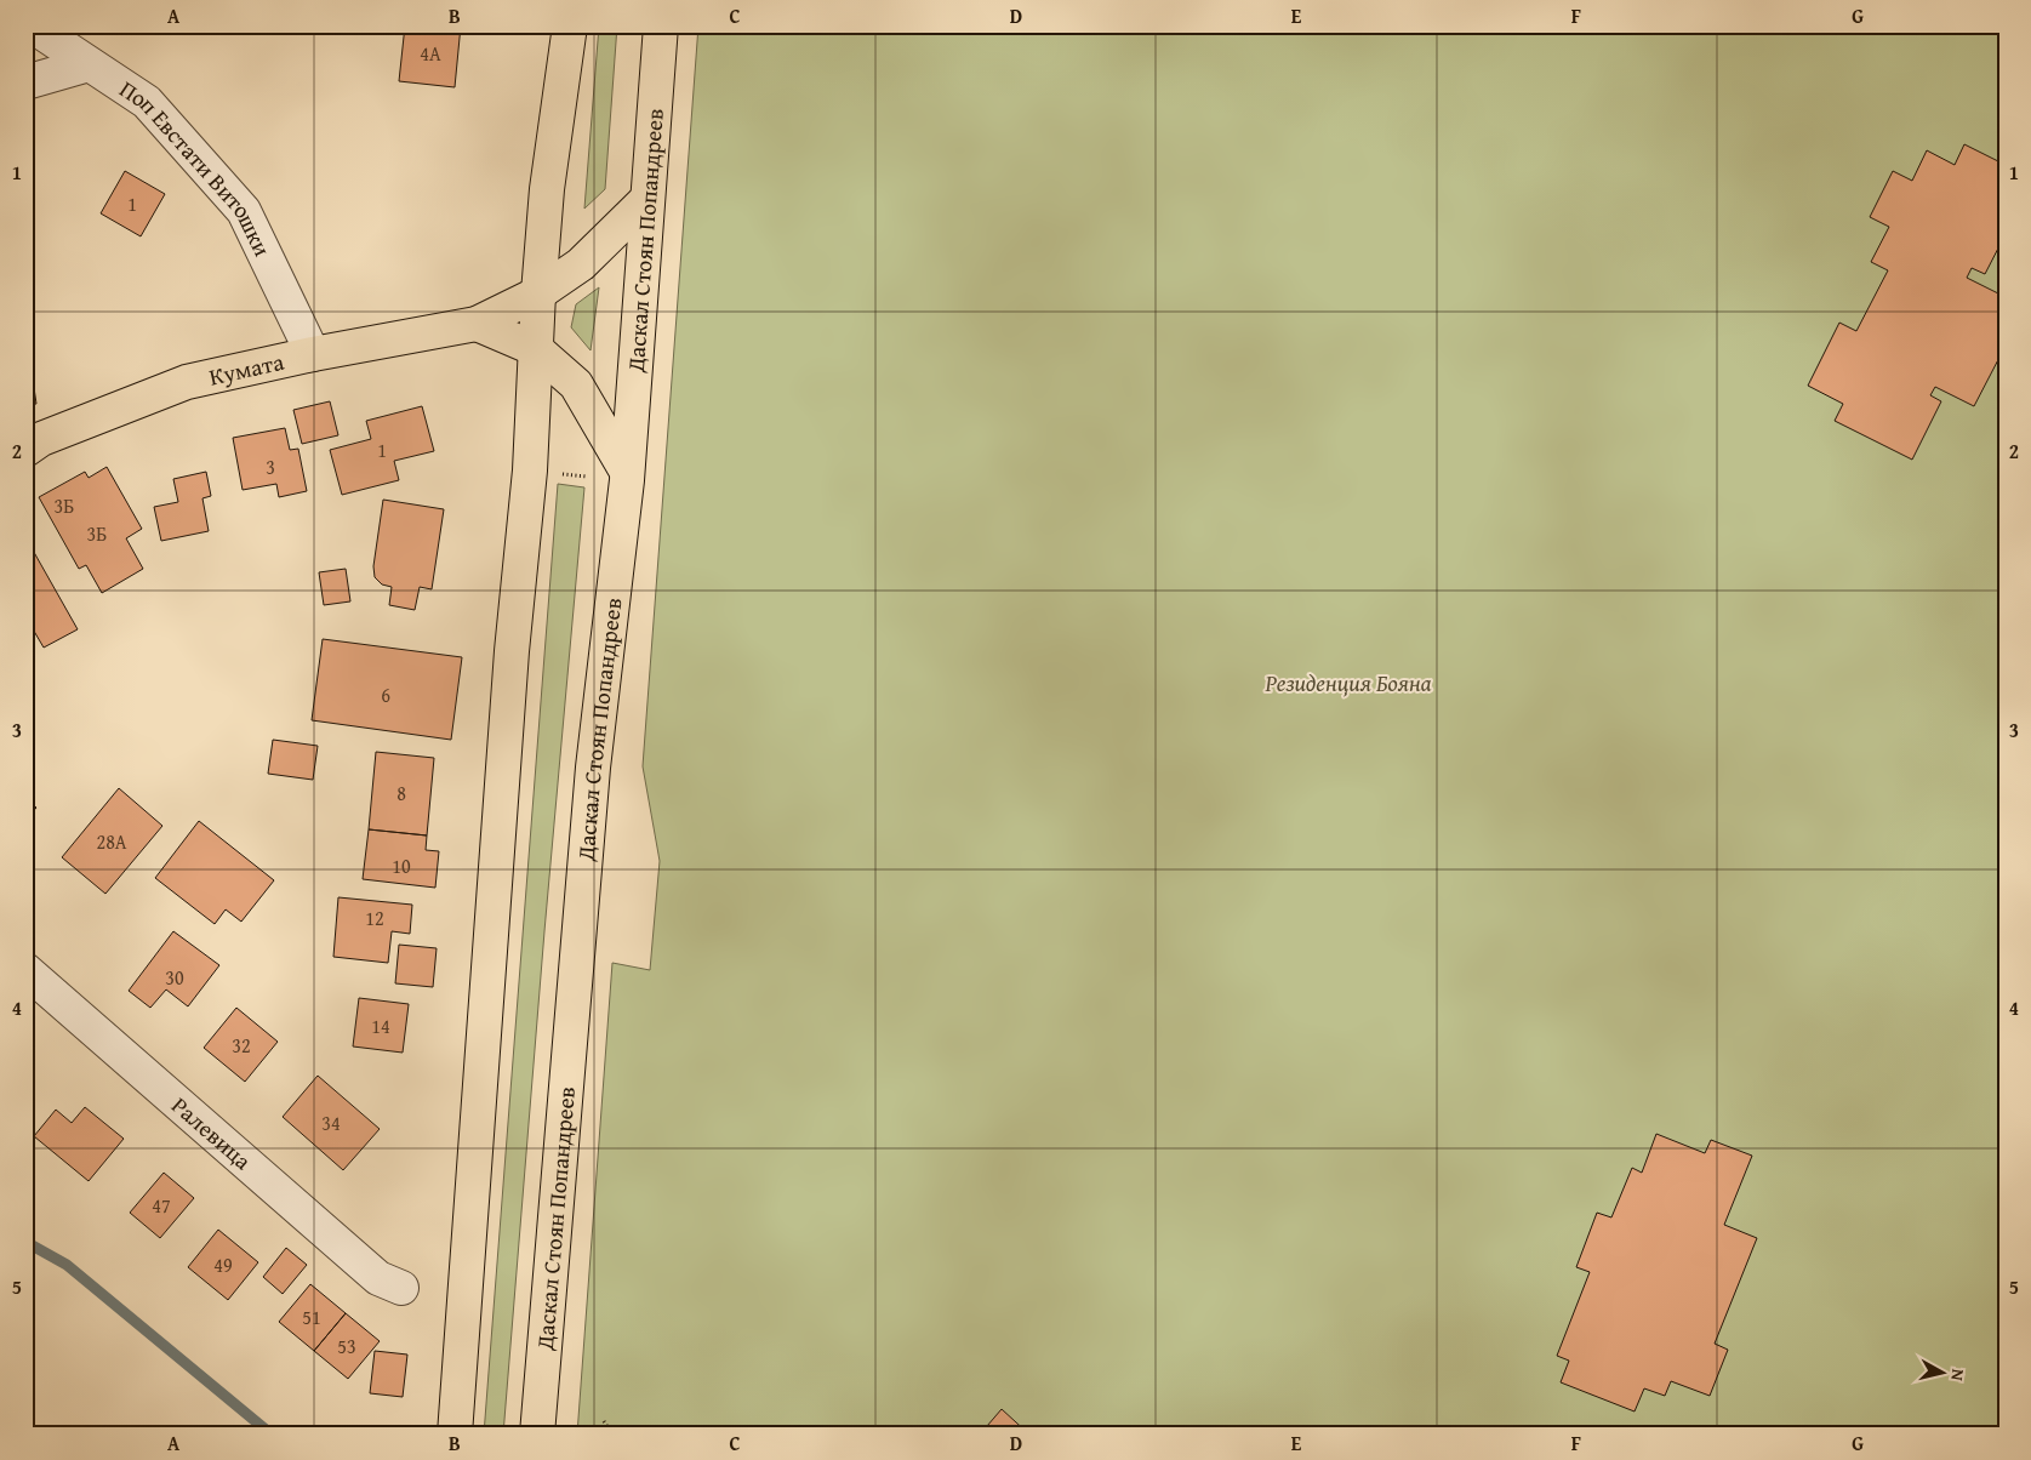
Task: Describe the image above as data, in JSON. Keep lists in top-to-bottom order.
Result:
{
  "streets": {
    "main road": ["Даскал Стоян Попандреев", "Кумата"],
    "street": ["Поп Евстати Витошки", "Ралевица"]
  },
  "crossings": [
    ["Поп Евстати Витошки", "Кумата"],
    ["Даскал Стоян Попандреев", "Кумата"]
  ],
  "parks": ["Резиденция Бояна"],
  "house_numbers": [
    "4A",
    "1",
    "1",
    "3",
    "3Б",
    "3Б",
    "6",
    "8",
    "28А",
    "10",
    "12",
    "30",
    "14",
    "32",
    "34",
    "47",
    "49",
    "51",
    "53"
  ],
  "north": "right",
  "grid": {
    "columns": [
      "A",
      "B",
      "C",
      "D",
      "E",
      "F",
      "G"
    ],
    "rows": [
      "1",
      "2",
      "3",
      "4",
      "5"
    ]
  }
}
